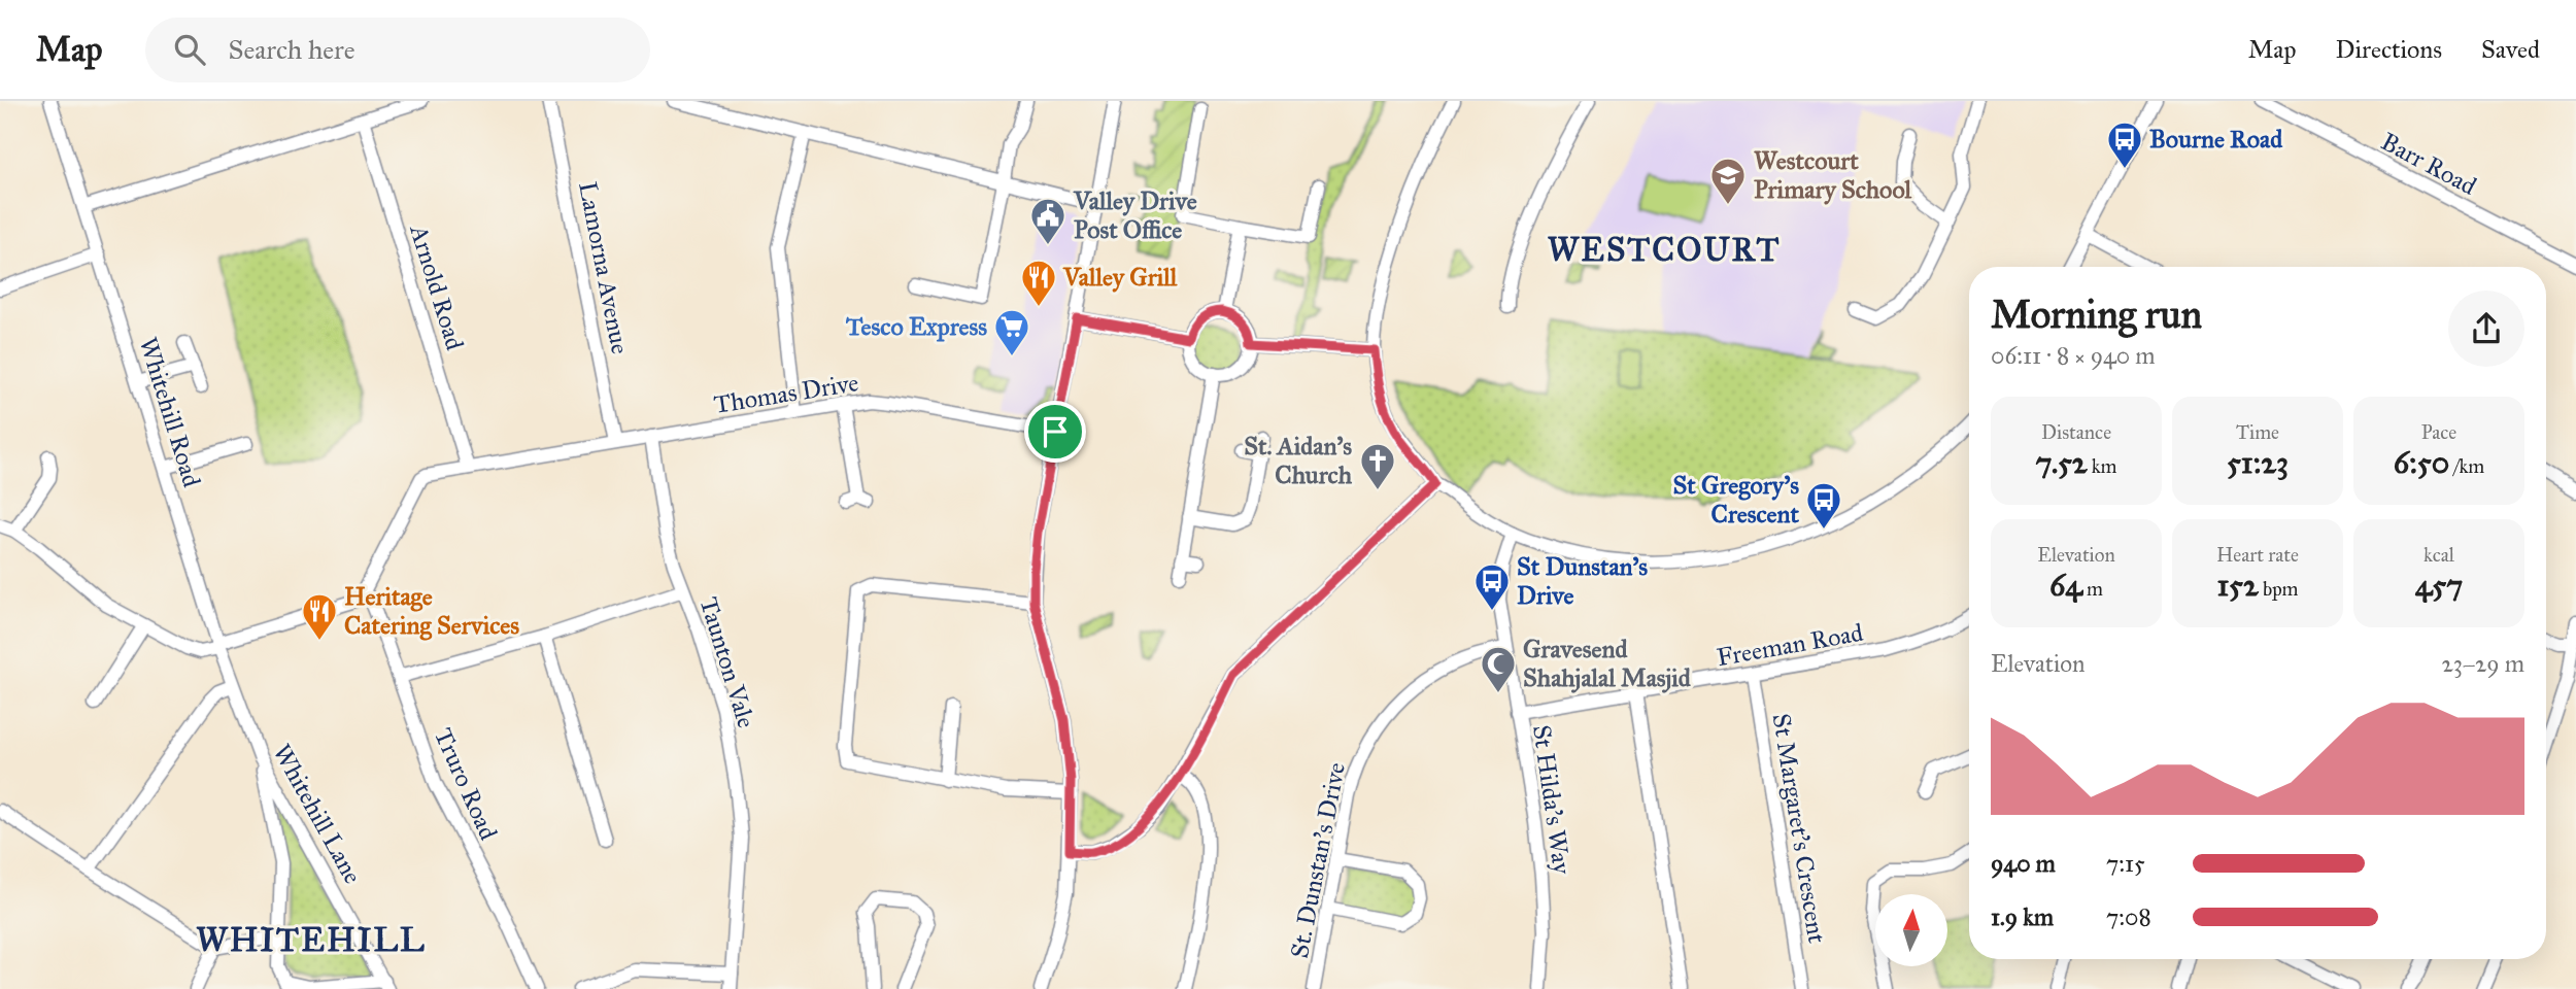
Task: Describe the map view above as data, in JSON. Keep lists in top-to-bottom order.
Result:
{
  "streets": {
    "street": [
      "Barr Road",
      "Lamorna Avenue",
      "Arnold Road",
      "Thomas Drive",
      "Whitehill Road",
      "Freeman Road",
      "Taunton Vale",
      "Truro Road",
      "St Hilda's Way",
      "Whitehill Lane",
      "St Margaret's Crescent",
      "St. Dunstan's Drive"
    ]
  },
  "crossings": [
    ["Thomas Drive", "Taunton Vale"],
    ["Whitehill Road", "Whitehill Lane"],
    ["Freeman Road", "St Hilda's Way"],
    ["Freeman Road", "St Margaret's Crescent"],
    ["St Hilda's Way", "St. Dunstan's Drive"]
  ],
  "districts": ["WESTCOURT", "WHITEHILL"],
  "places": {
    "bus stop": ["Bourne Road", "St Gregory's Crescent", "St Dunstan's Drive"],
    "school or university": ["Westcourt Primary School"],
    "public building": ["Valley Drive Post Office"],
    "restaurant": ["Valley Grill", "Heritage Catering Services"],
    "supermarket": ["Tesco Express"],
    "church": ["St. Aidan's Church"],
    "mosque": ["Gravesend Shahjalal Masjid"]
  },
  "north": "top",
  "page": {
    "header": "Map",
    "search": "Search here",
    "nav": ["Map", "Directions", "Saved"],
    "heading": ["Morning run", "06:11 · 8 × 940 m"],
    "stats": [
      ["Distance", "7.52 km"],
      ["Time", "51:23"],
      ["Pace", "6:50 /km"],
      ["Elevation", "64 m"],
      ["Heart rate", "152 bpm"],
      ["kcal", "457"]
    ],
    "chart": ["Elevation", "23–29 m"],
    "list": [
      {
        "name": "940 m",
        "note": "7:15"
      },
      {
        "name": "1.9 km",
        "note": "7:08"
      }
    ]
  }
}
